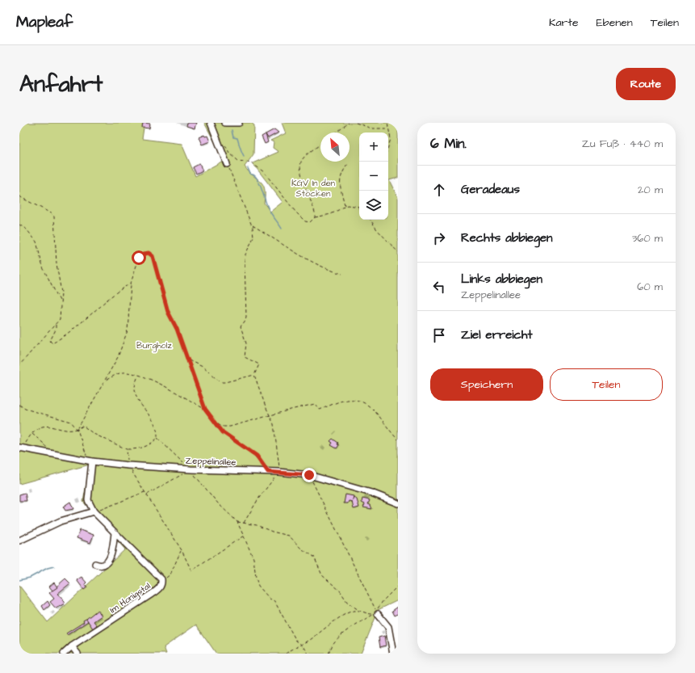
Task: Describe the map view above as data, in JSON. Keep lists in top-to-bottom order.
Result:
{
  "streets": {
    "street": ["Zeppelinallee", "Im Honigstal"]
  },
  "crossings": [
    ["Zeppelinallee", "Im Honigstal"]
  ],
  "parks": ["KGV In den Stöcken", "Burgholz"],
  "north": "top left",
  "page": {
    "header": "Mapleaf",
    "nav": ["Karte", "Ebenen", "Teilen"],
    "buttons": [
      "Route",
      ["Speichern", "Teilen"]
    ],
    "title": "Anfahrt",
    "heading": ["6 Min.", "Zu Fuß · 440 m"],
    "map_buttons": ["+", "−"],
    "list": [
      ["Geradeaus", "20 m"],
      ["Rechts abbiegen", "360 m"],
      ["Links abbiegen", "Zeppelinallee", "60 m"],
      "Ziel erreicht"
    ]
  }
}
